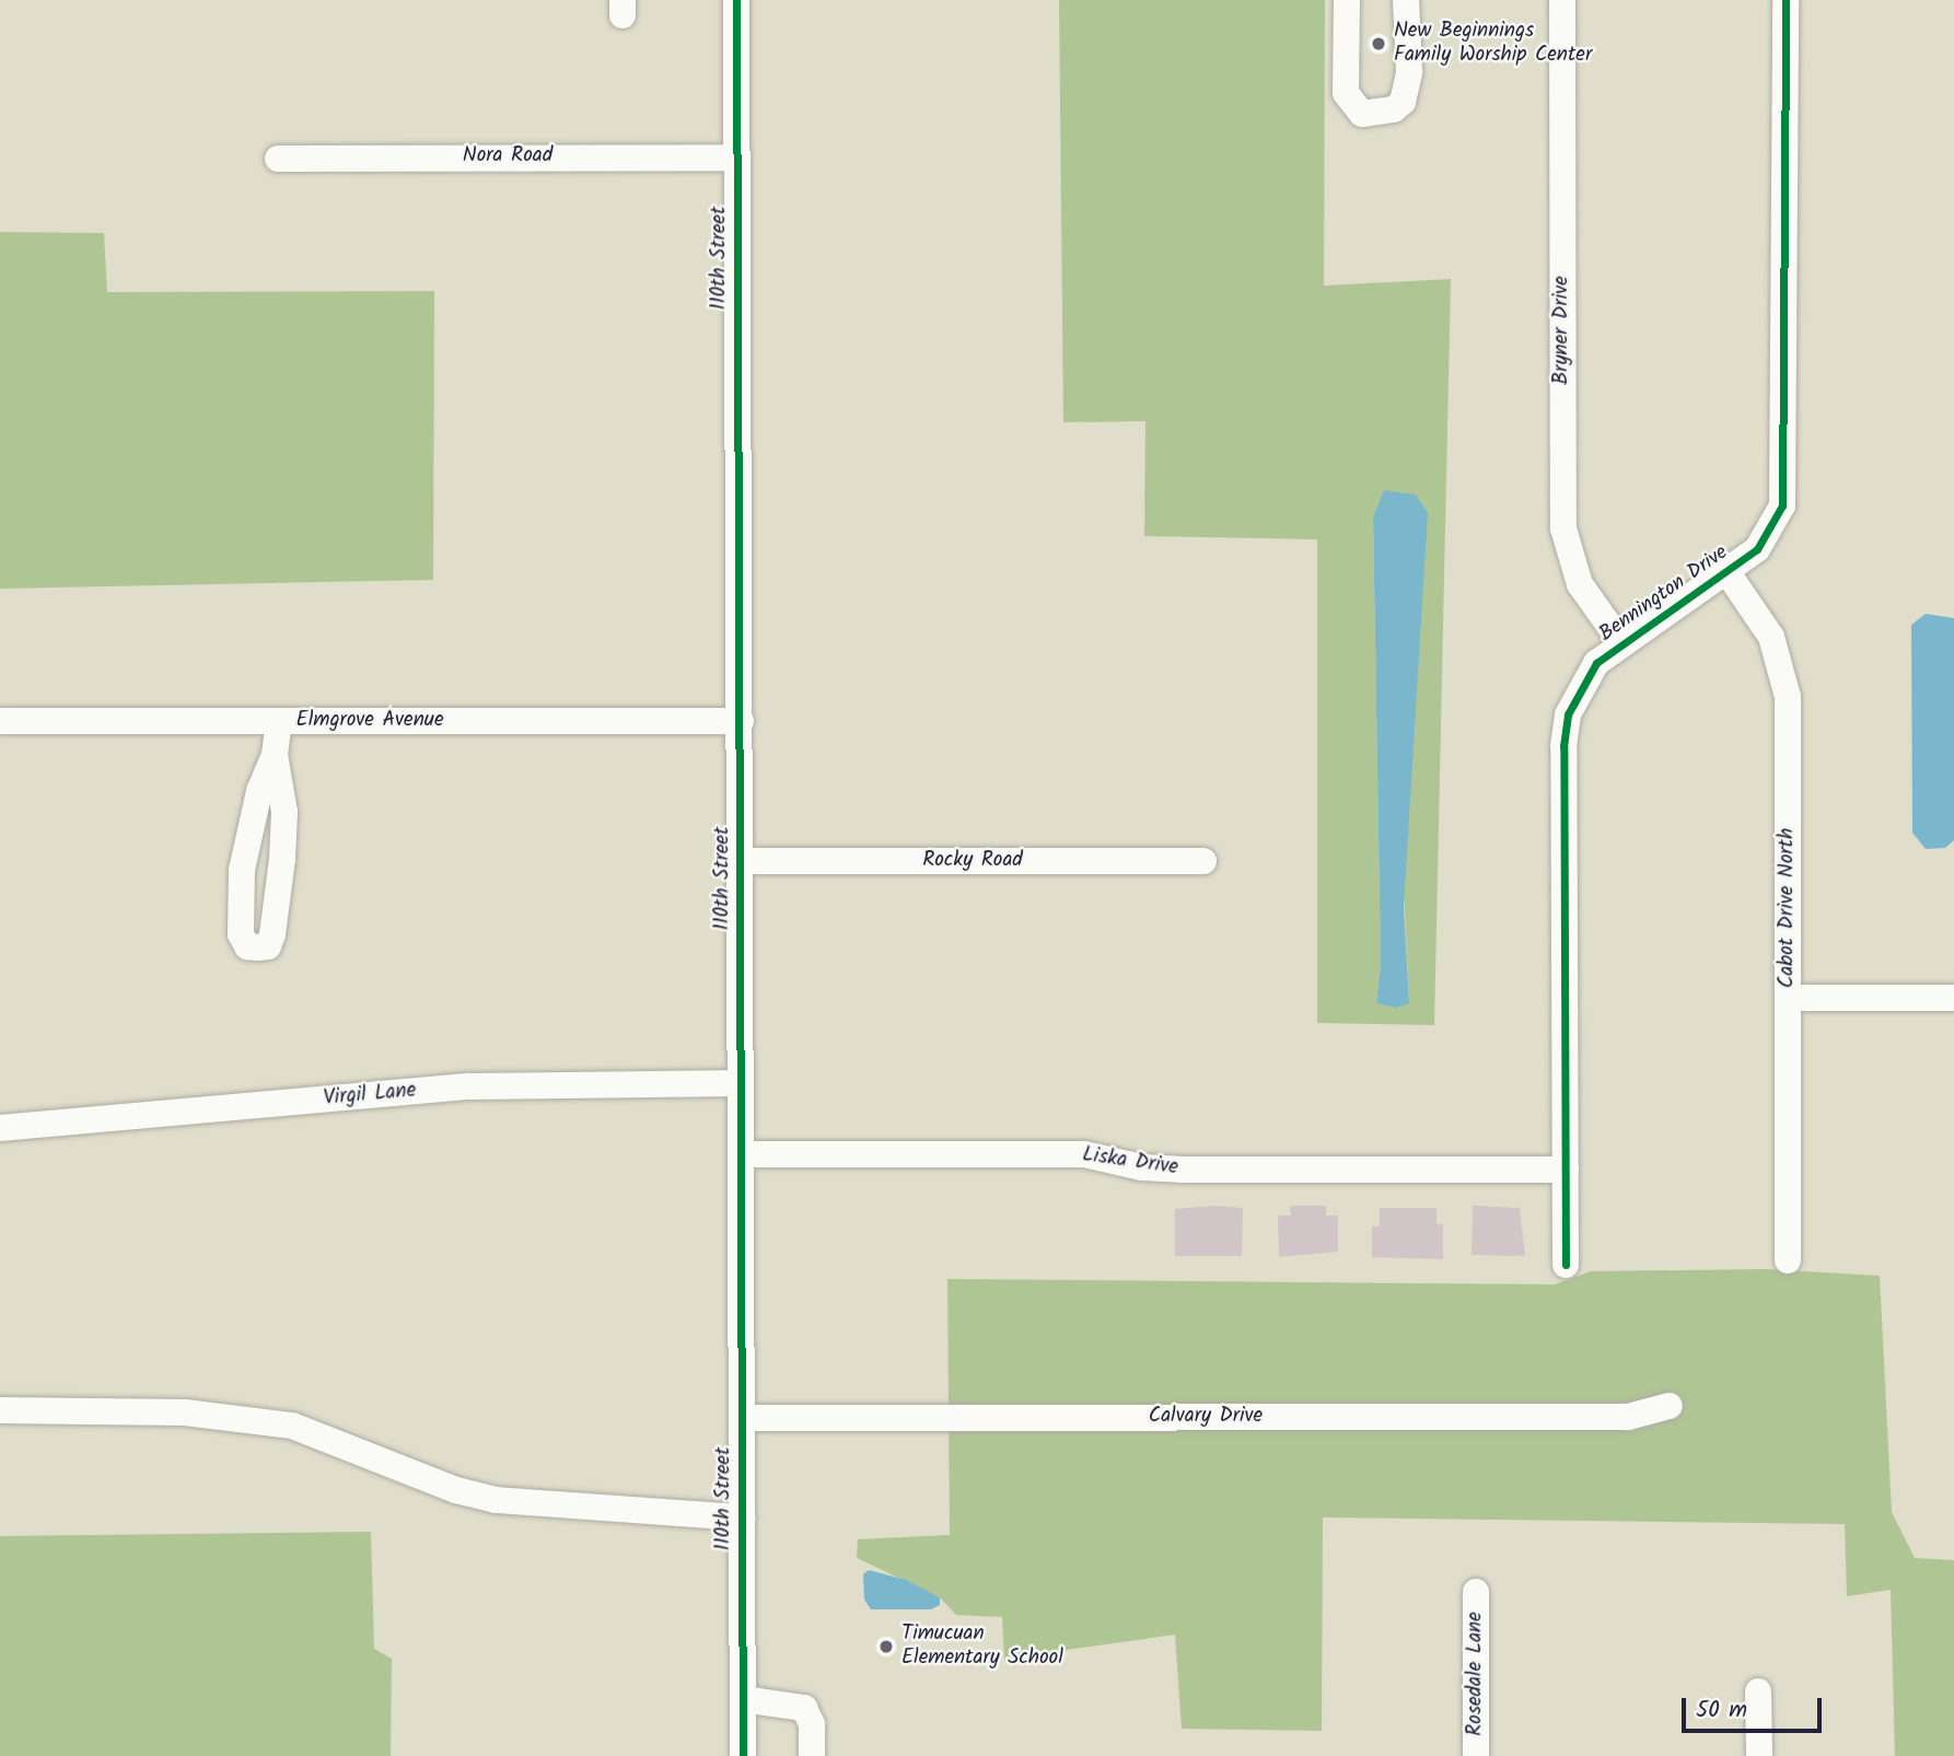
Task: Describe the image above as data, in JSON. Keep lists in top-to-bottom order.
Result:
{
  "streets": {
    "street": [
      "Nora Road",
      "110th Street",
      "Bryner Drive",
      "Bennington Drive",
      "Elmgrove Avenue",
      "Rocky Road",
      "Cabot Drive North",
      "Virgil Lane",
      "Liska Drive",
      "Calvary Drive",
      "Rosedale Lane"
    ]
  },
  "crossings": [
    ["Nora Road", "110th Street"],
    ["110th Street", "Elmgrove Avenue"],
    ["110th Street", "Rocky Road"],
    ["110th Street", "Virgil Lane"],
    ["110th Street", "Liska Drive"],
    ["110th Street", "Calvary Drive"],
    ["Bryner Drive", "Bennington Drive"],
    ["Bennington Drive", "Cabot Drive North"],
    ["Bennington Drive", "Liska Drive"]
  ],
  "places": ["New Beginnings Family Worship Center", "Timucuan Elementary School"],
  "scale_bar": "50 m"
}
